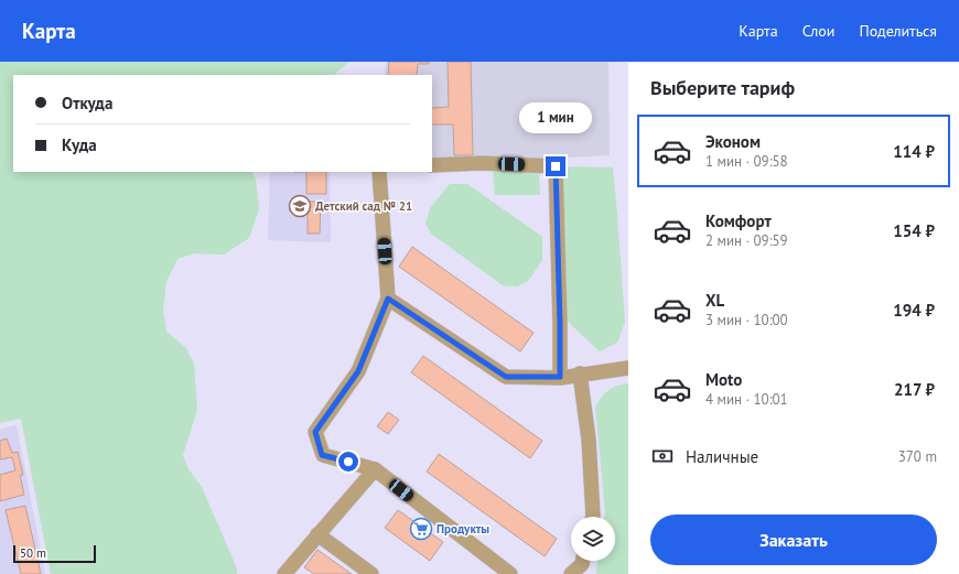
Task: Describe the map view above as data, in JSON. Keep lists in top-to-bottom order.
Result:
{
  "places": {
    "school or university": ["Детский сад № 21"],
    "supermarket": ["Продукты"]
  },
  "scale_bar": "50 m",
  "page": {
    "header": "Карта",
    "nav": ["Карта", "Слои", "Поделиться"],
    "heading": "Выберите тариф",
    "banner": ["Откуда", "Куда"],
    "bubble": "1 мин",
    "list": [
      {
        "name": "Эконом",
        "note": "1 мин · 09:58",
        "value": "114 ₽"
      },
      {
        "name": "Комфорт",
        "note": "2 мин · 09:59",
        "value": "154 ₽"
      },
      {
        "name": "XL",
        "note": "3 мин · 10:00",
        "value": "194 ₽"
      },
      {
        "name": "Moto",
        "note": "4 мин · 10:01",
        "value": "217 ₽"
      }
    ],
    "pay": ["Наличные", "370 m"],
    "buttons": "Заказать",
    "scale": "50 m"
  }
}
